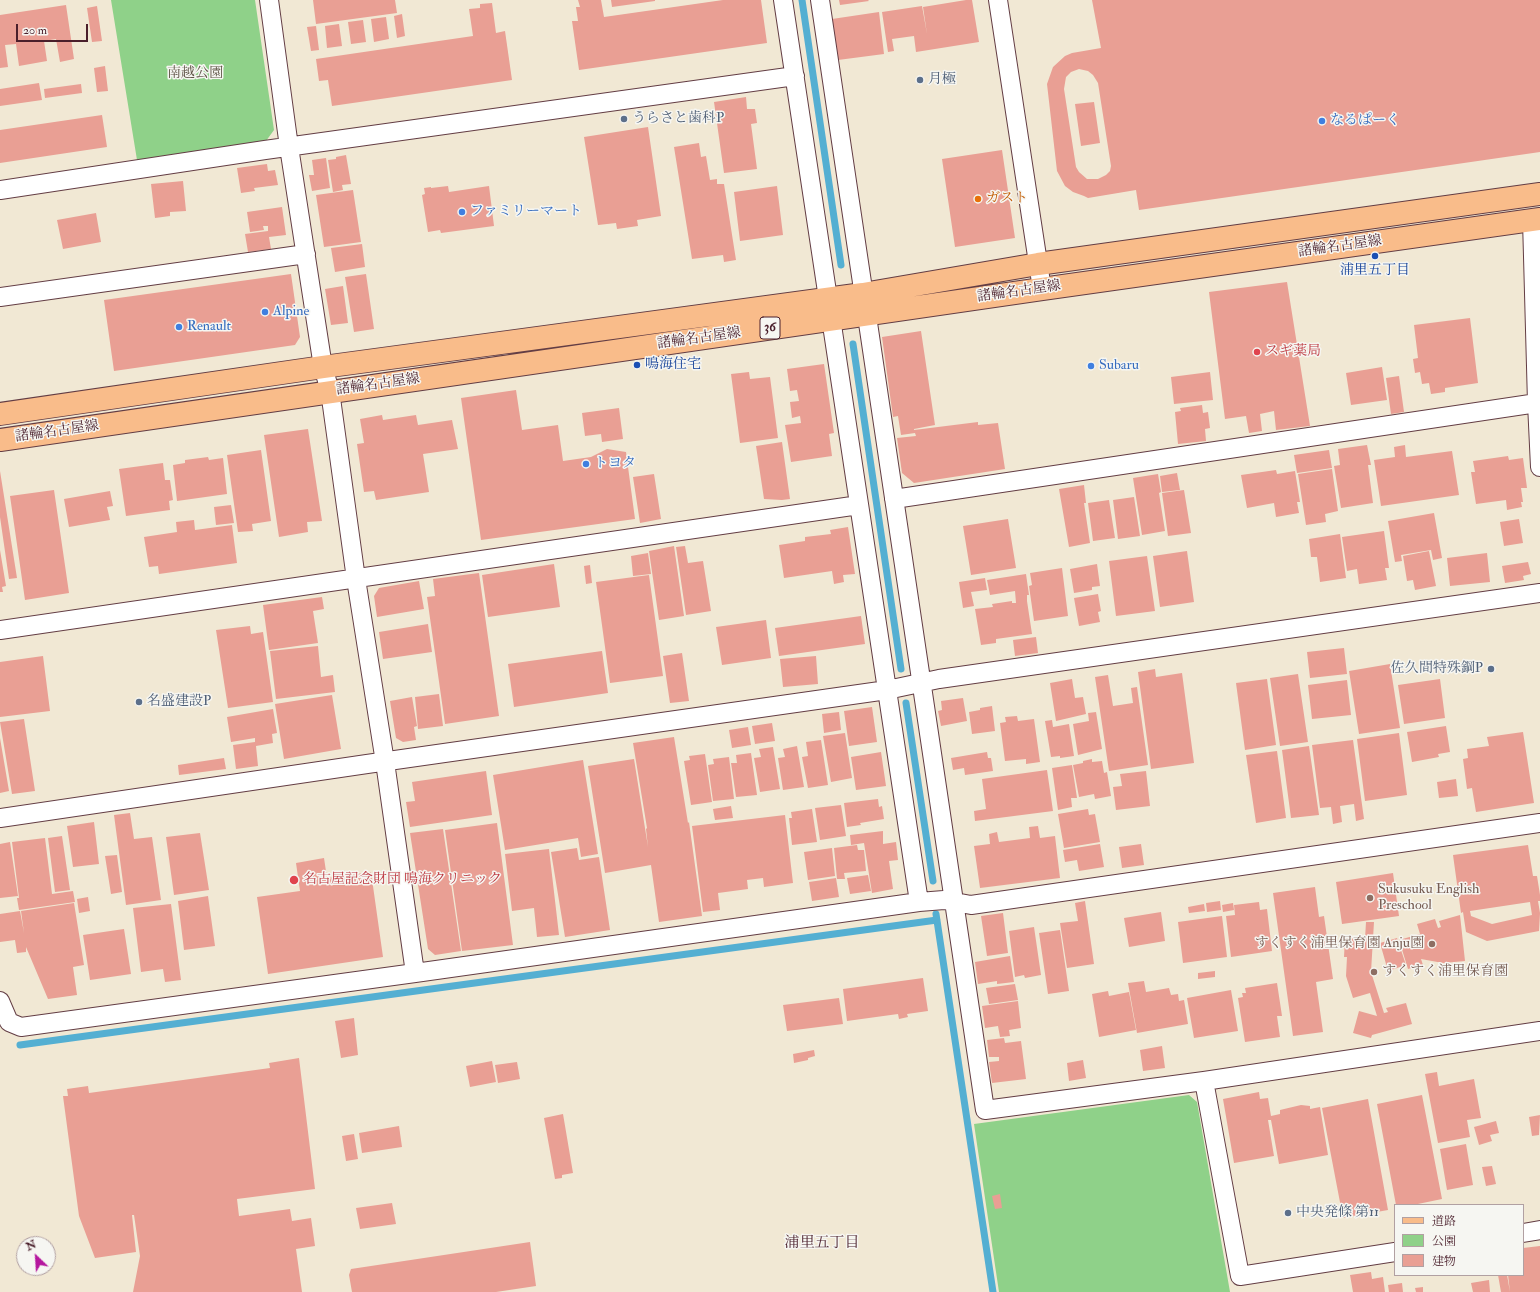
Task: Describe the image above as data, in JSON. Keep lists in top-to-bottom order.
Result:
{
  "streets": {
    "main road": ["諸輪名古屋線", "36"]
  },
  "districts": ["浦里五丁目"],
  "parks": ["南越公園"],
  "places": [
    "月極",
    "うらさと歯科P",
    "なるぱーく",
    "ガスト",
    "ファミリーマート",
    "浦里五丁目",
    "Alpine",
    "Renault",
    "スギ薬局",
    "鳴海住宅",
    "Subaru",
    "トヨタ",
    "佐久間特殊鋼P",
    "名盛建設P",
    "名古屋記念財団 鳴海クリニック",
    "Sukusuku English Preschool",
    "すくすく浦里保育園 Anju園",
    "すくすく浦里保育園",
    "中央発條 第11"
  ],
  "legend": ["道路", "公園", "建物"],
  "scale_bar": "20 m",
  "north": "top left"
}
